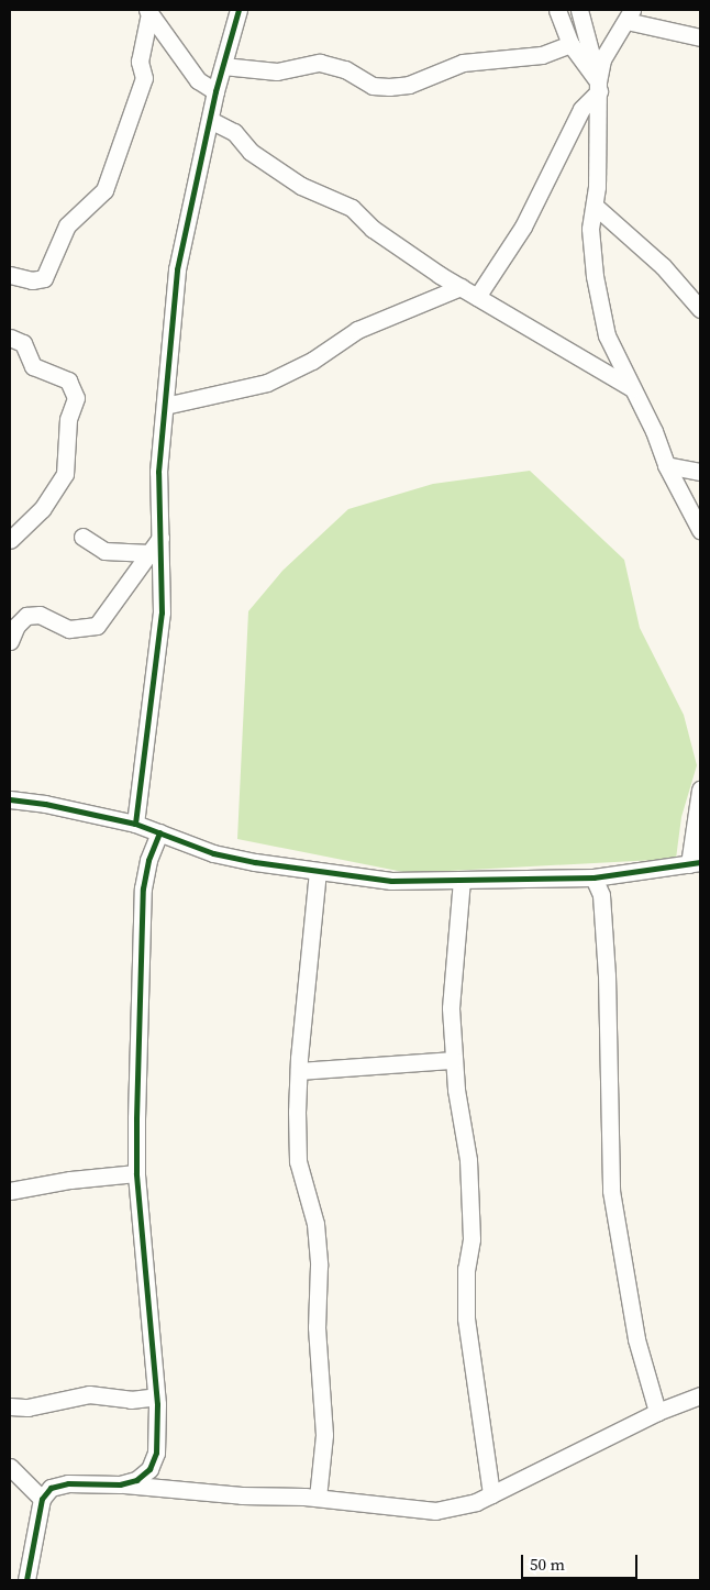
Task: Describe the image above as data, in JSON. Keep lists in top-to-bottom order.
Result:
{
  "scale_bar": "50 m"
}
